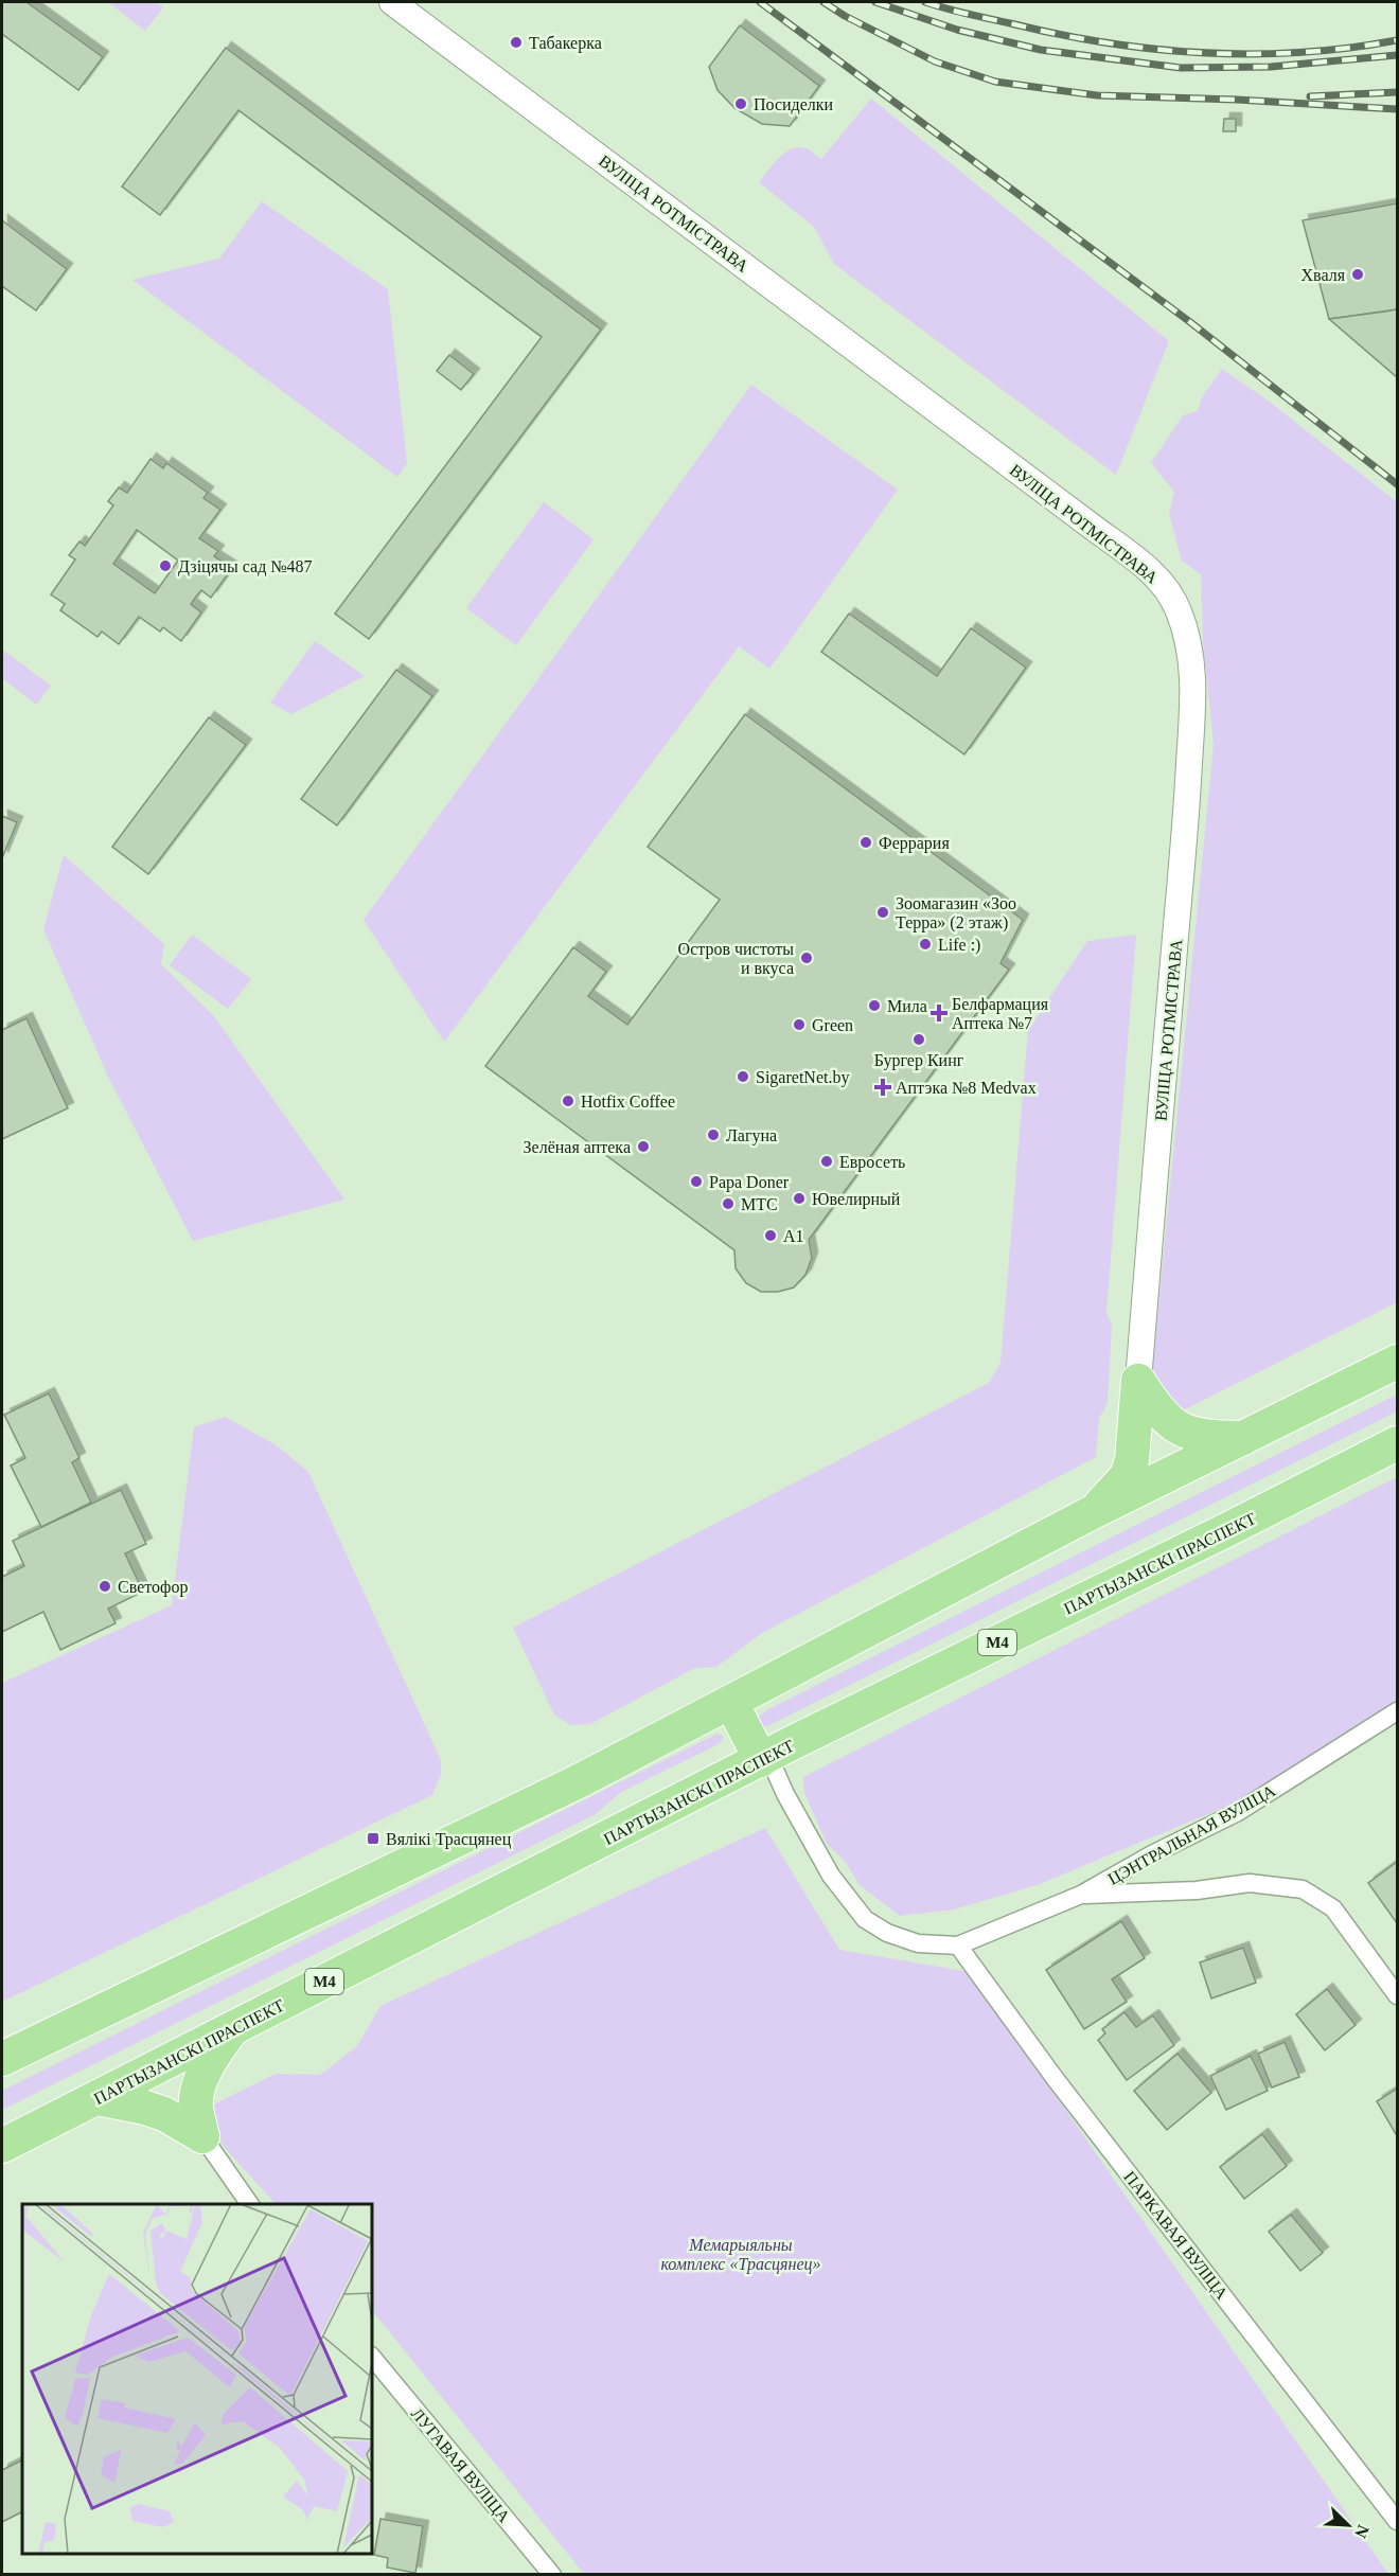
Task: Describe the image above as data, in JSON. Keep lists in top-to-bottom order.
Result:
{
  "streets": {
    "highway": ["ПАРТЫЗАНСКІ ПРАСПЕКТ", "М4"],
    "street": [
      "ВУЛІЦА РОТМІСТРАВА",
      "ЦЭНТРАЛЬНАЯ ВУЛІЦА",
      "ПАРКАВАЯ ВУЛІЦА",
      "ЛУГАВАЯ ВУЛІЦА"
    ]
  },
  "crossings": [
    ["ЦЭНТРАЛЬНАЯ ВУЛІЦА", "ПАРКАВАЯ ВУЛІЦА"]
  ],
  "parks": ["Мемарыяльны комплекс «Трасцянец»"],
  "places": {
    "other": [
      "Табакерка",
      "Посиделки",
      "Хваля",
      "Дзіцячы сад №487",
      "Феррария",
      "Зоомагазин «Зоо Терра» (2 этаж)",
      "Life :)",
      "Остров чистоты и вкуса",
      "Мила",
      "Green",
      "Бургер Кинг",
      "SigaretNet.by",
      "Hotfix Coffee",
      "Лагуна",
      "Зелёная аптека",
      "Евросеть",
      "Papa Doner",
      "Ювелирный",
      "МТС",
      "A1",
      "Светофор"
    ],
    "health": ["Белфармация Аптека №7", "Аптэка №8 Medvax"],
    "transit": ["Вялікі Трасцянец"]
  },
  "north": "bottom right"
}
